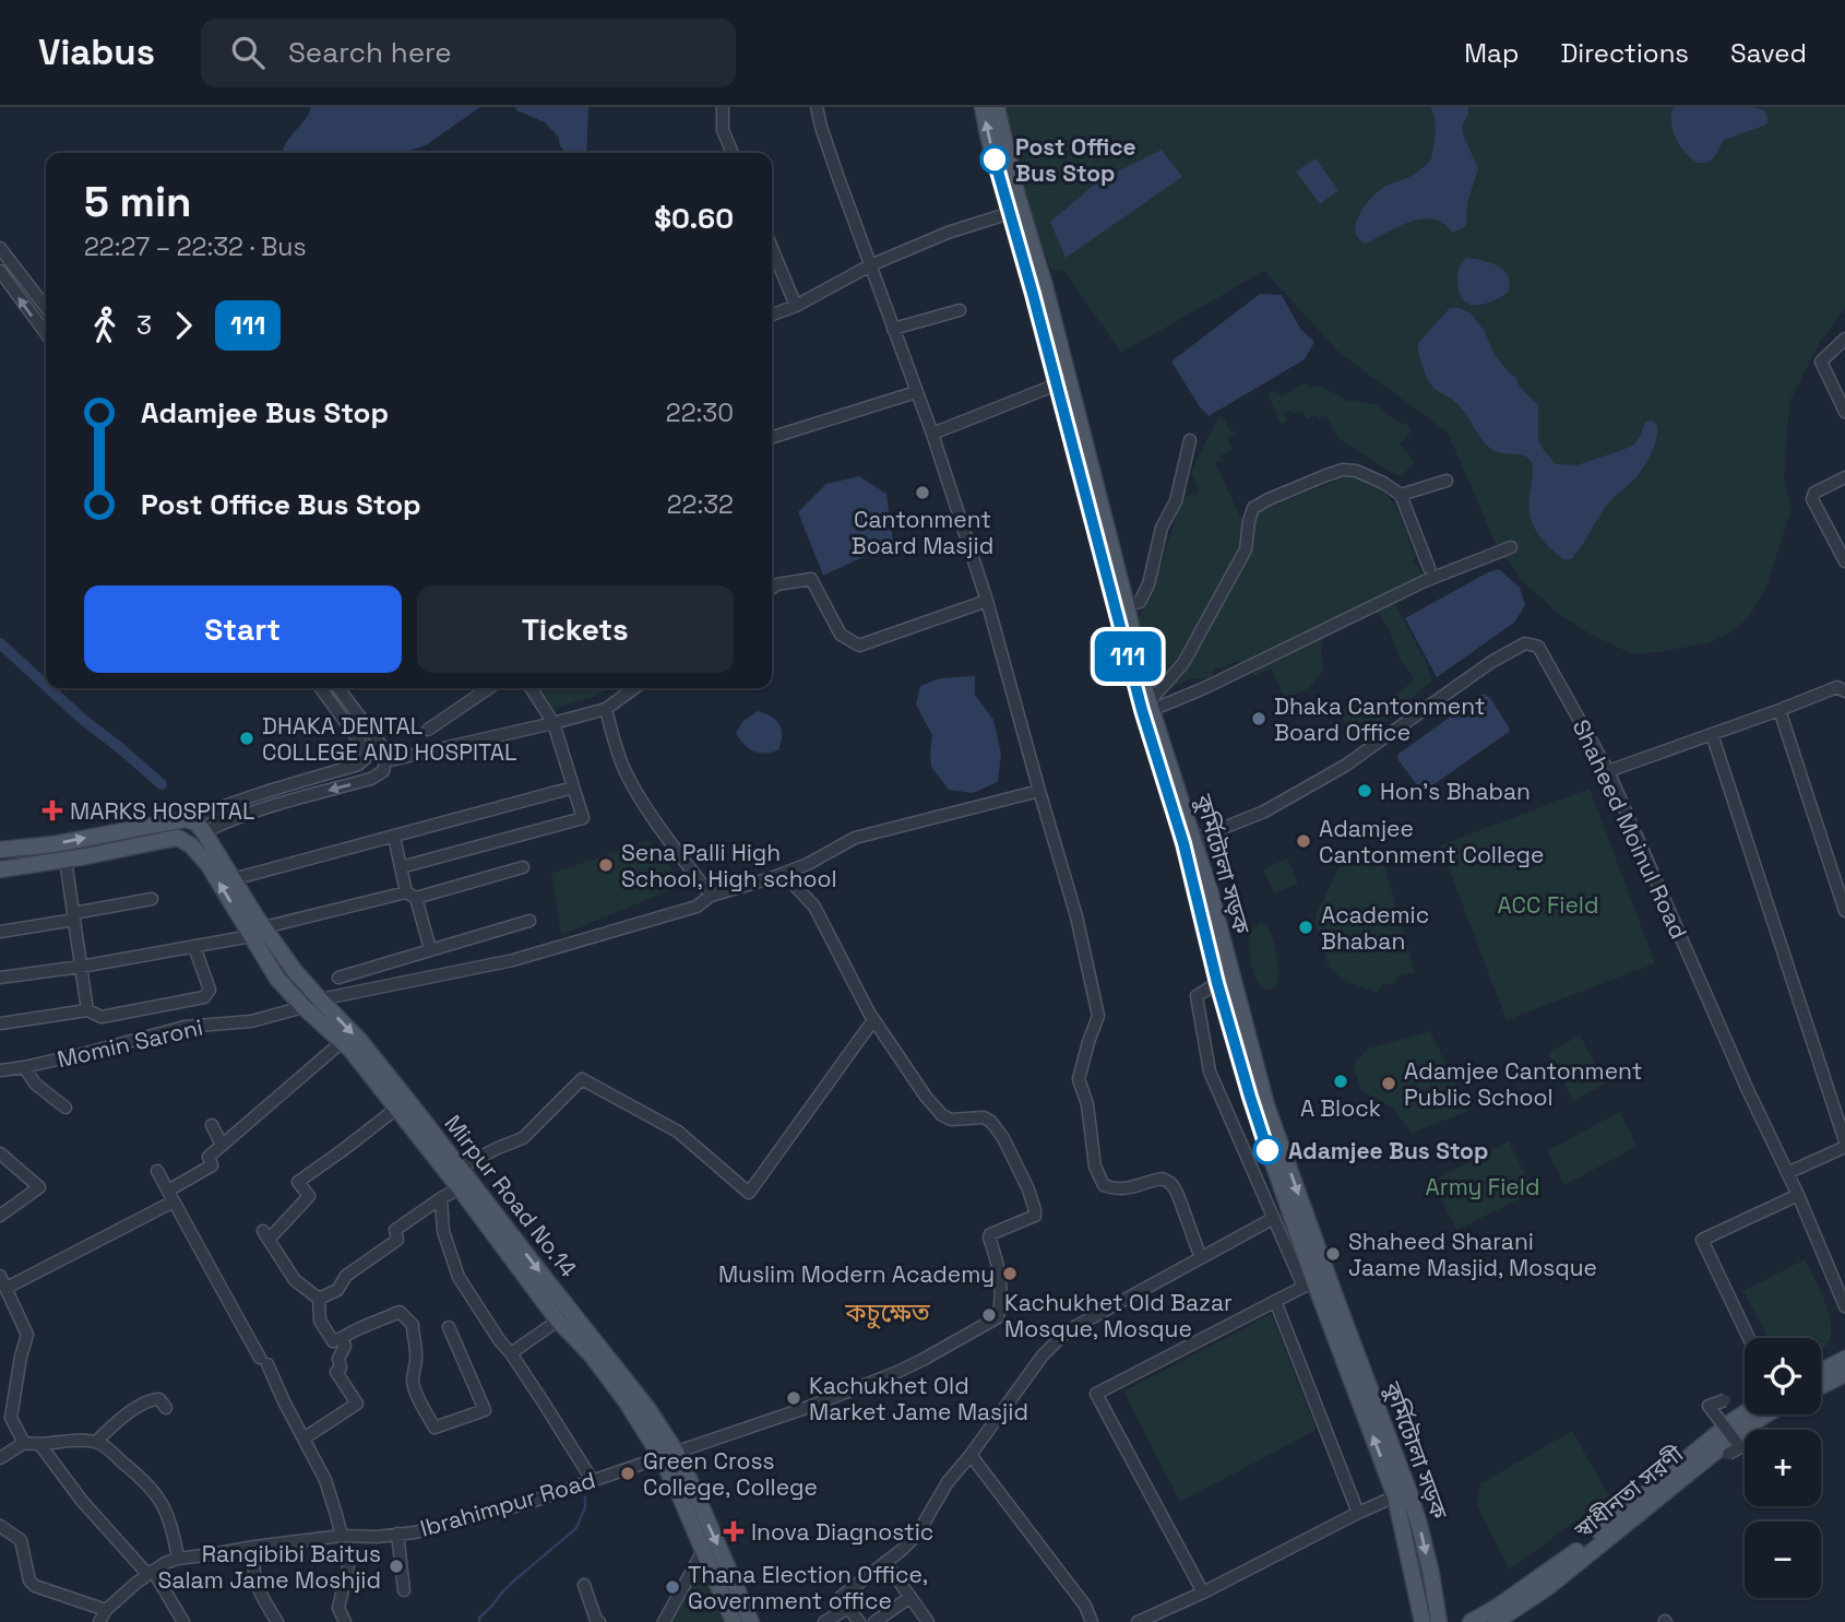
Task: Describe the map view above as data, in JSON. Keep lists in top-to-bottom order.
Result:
{
  "streets": {
    "main road": ["কুর্মিটোলা সড়ক", "Mirpur Road No.14", "স্বাধীনতা সরণী"],
    "street": ["Shaheed Moinul Road", "Momin Saroni", "Ibrahimpur Road"]
  },
  "crossings": [
    ["Shaheed Moinul Road", "কুর্মিটোলা সড়ক"],
    ["Momin Saroni", "Mirpur Road No.14"],
    ["Mirpur Road No.14", "Ibrahimpur Road"]
  ],
  "districts": ["কচুক্ষেত"],
  "parks": ["ACC Field", "Army Field"],
  "places": {
    "other": [
      "Post Office Bus Stop",
      "Cantonment Board Masjid",
      "Dhaka Cantonment Board Office",
      "DHAKA DENTAL COLLEGE AND HOSPITAL",
      "Hon's Bhaban",
      "Adamjee Cantonment College",
      "Sena Palli High School, High school",
      "Academic Bhaban",
      "A Block",
      "Adamjee Cantonment Public School",
      "Adamjee Bus Stop",
      "Shaheed Sharani Jaame Masjid, Mosque",
      "Muslim Modern Academy",
      "Kachukhet Old Bazar Mosque, Mosque",
      "Kachukhet Old Market Jame Masjid",
      "Green Cross College, College",
      "Rangibibi Baitus Salam Jame Moshjid",
      "Thana Election Office, Government office"
    ],
    "health": ["MARKS HOSPITAL", "Inova Diagnostic"]
  },
  "lines": ["bus line 111"],
  "page": {
    "header": "Viabus",
    "search": "Search here",
    "nav": ["Map", "Directions", "Saved"],
    "on_map": "111",
    "heading": ["5 min", "22:27 – 22:32 · Bus", "$0.60"],
    "legs": ["3", "111"],
    "list": [
      {
        "name": "Adamjee Bus Stop",
        "value": "22:30"
      },
      {
        "name": "Post Office Bus Stop",
        "value": "22:32"
      }
    ],
    "buttons": ["Start", "Tickets"],
    "map_buttons": ["+", "−"]
  }
}
